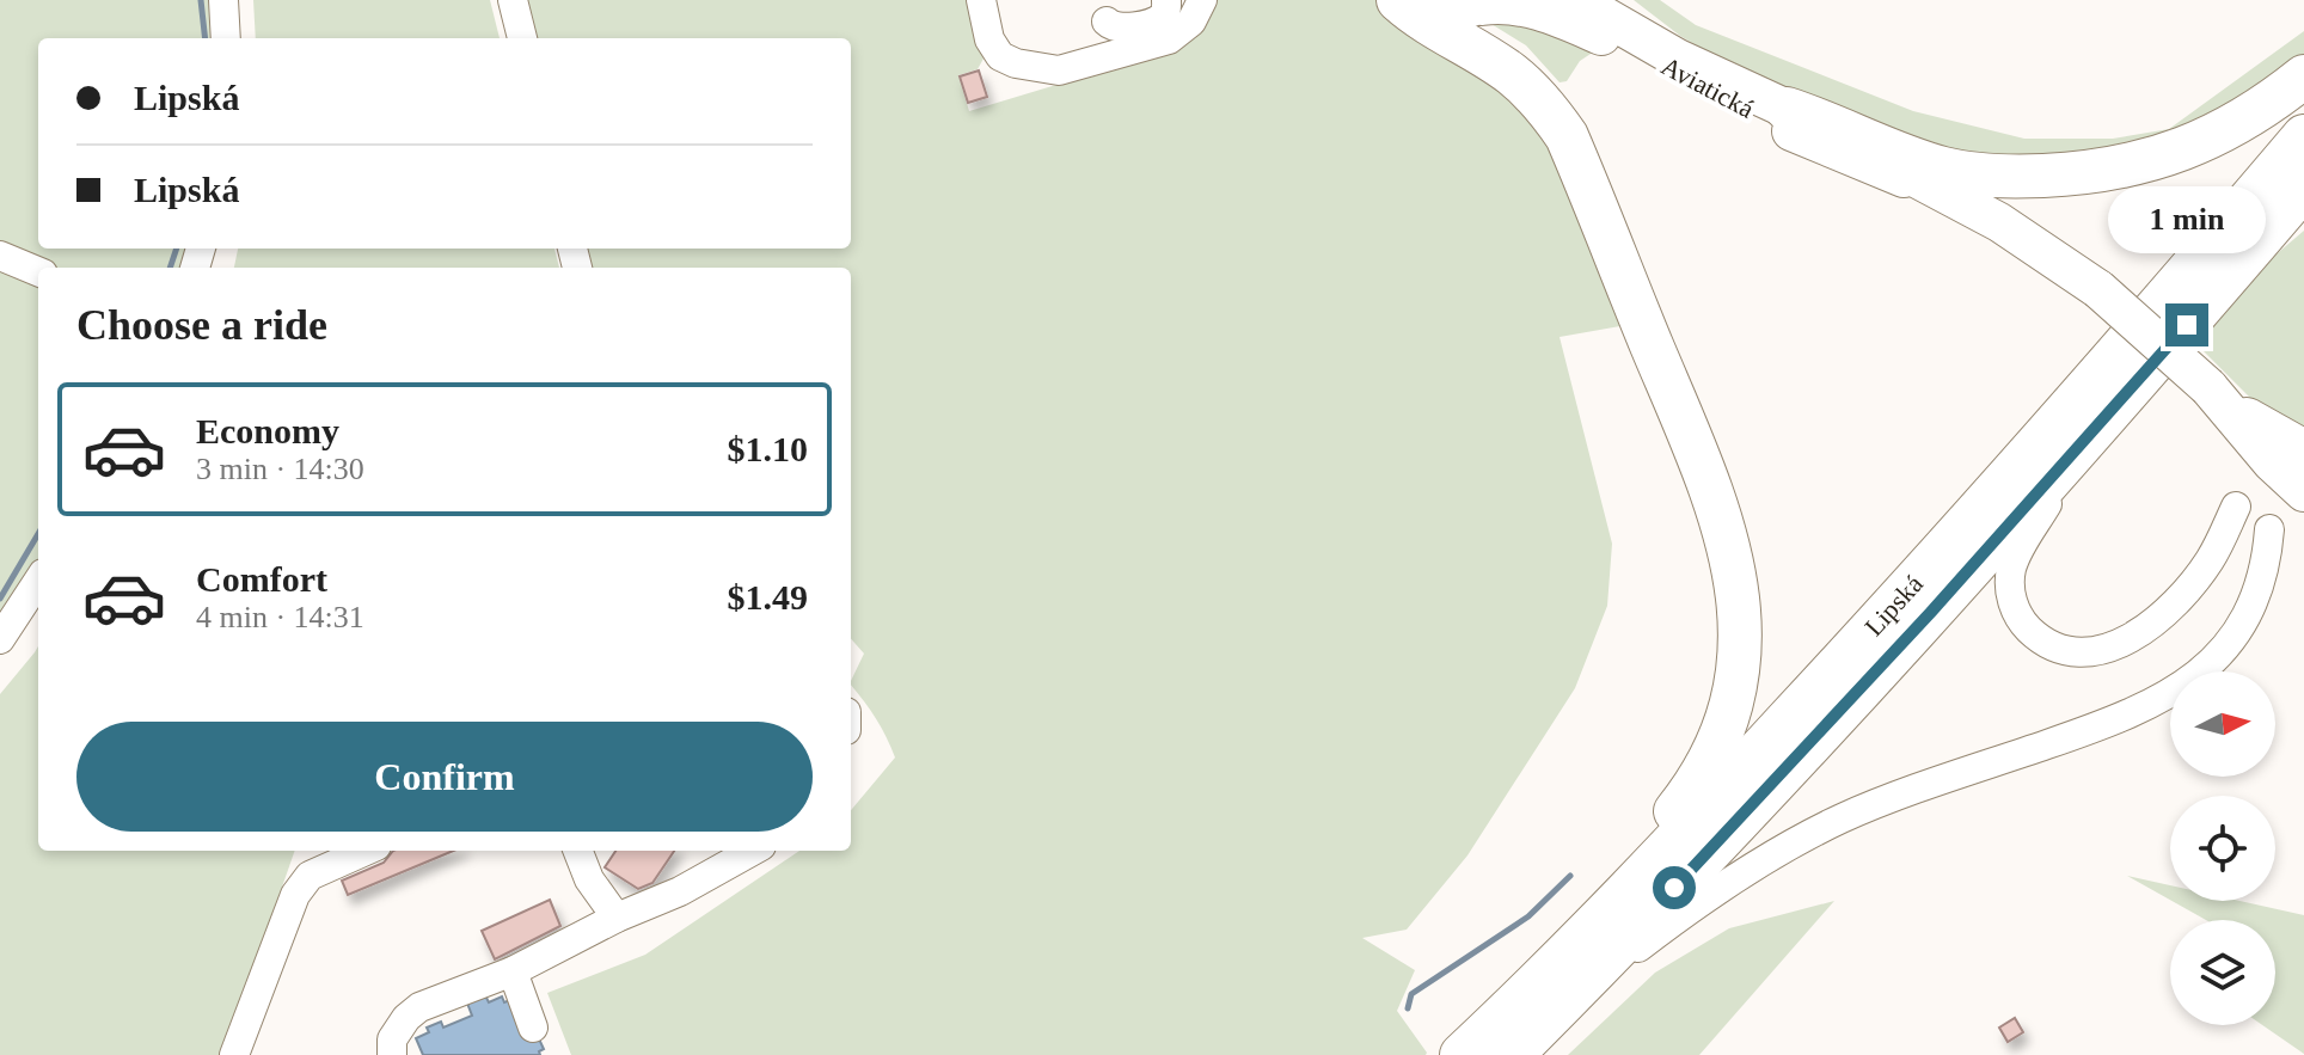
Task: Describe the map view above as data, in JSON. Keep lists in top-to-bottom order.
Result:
{
  "streets": {
    "highway": ["Lipská"],
    "main road": ["Aviatická"]
  },
  "north": "right",
  "page": {
    "banner": ["Lipská", "Lipská"],
    "bubble": "1 min",
    "heading": "Choose a ride",
    "list": [
      {
        "name": "Economy",
        "note": "3 min · 14:30",
        "value": "$1.10"
      },
      {
        "name": "Comfort",
        "note": "4 min · 14:31",
        "value": "$1.49"
      }
    ],
    "buttons": "Confirm"
  }
}
